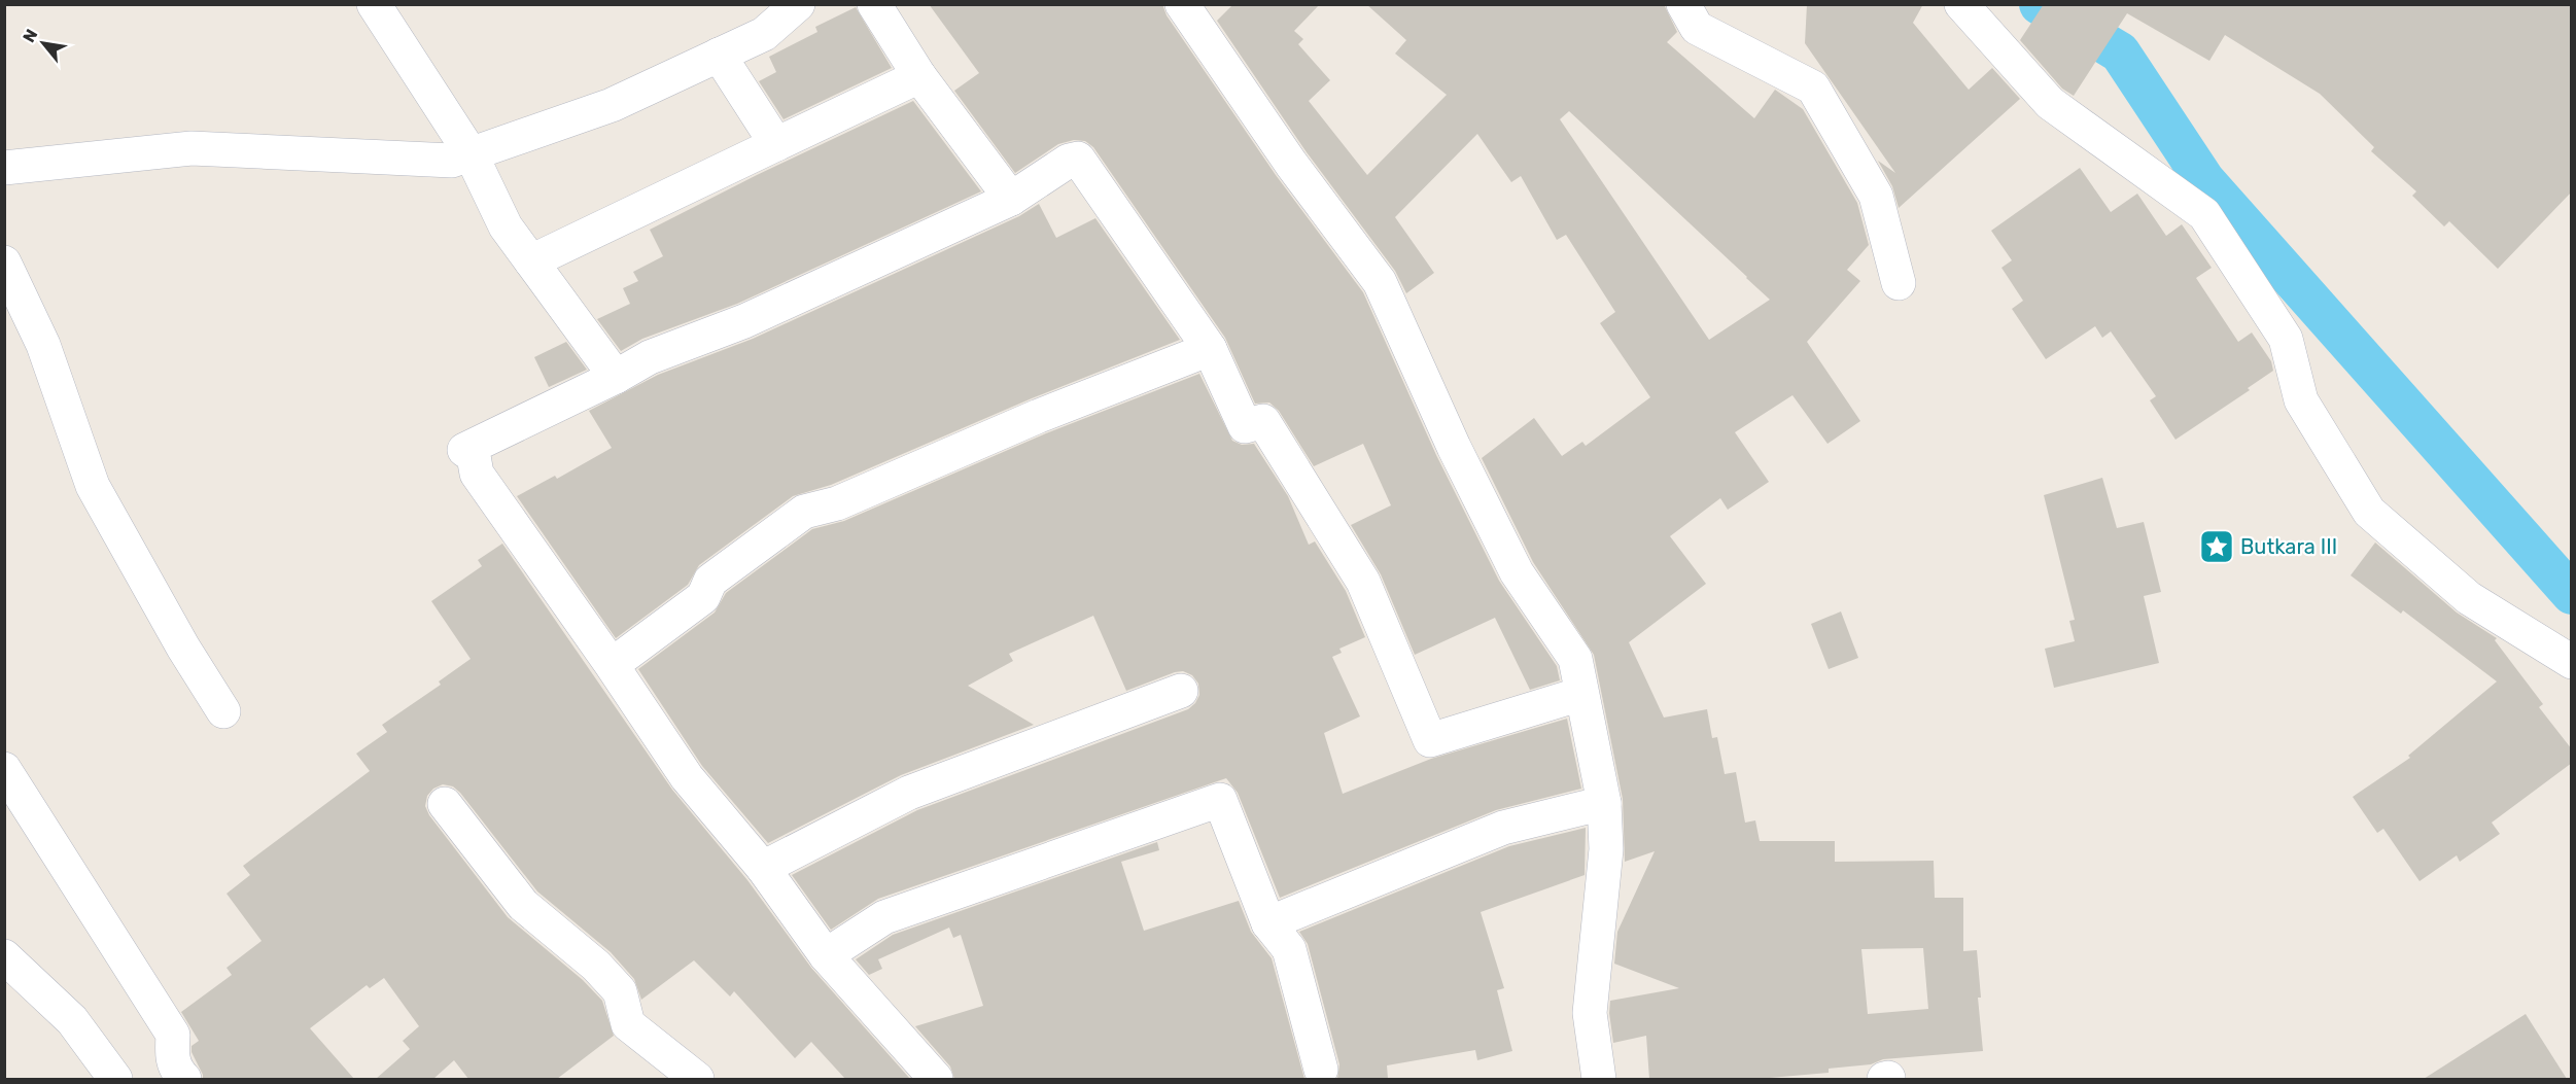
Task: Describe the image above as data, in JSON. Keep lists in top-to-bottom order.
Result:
{
  "places": {
    "place": ["Butkara III"]
  },
  "north": "top left"
}
